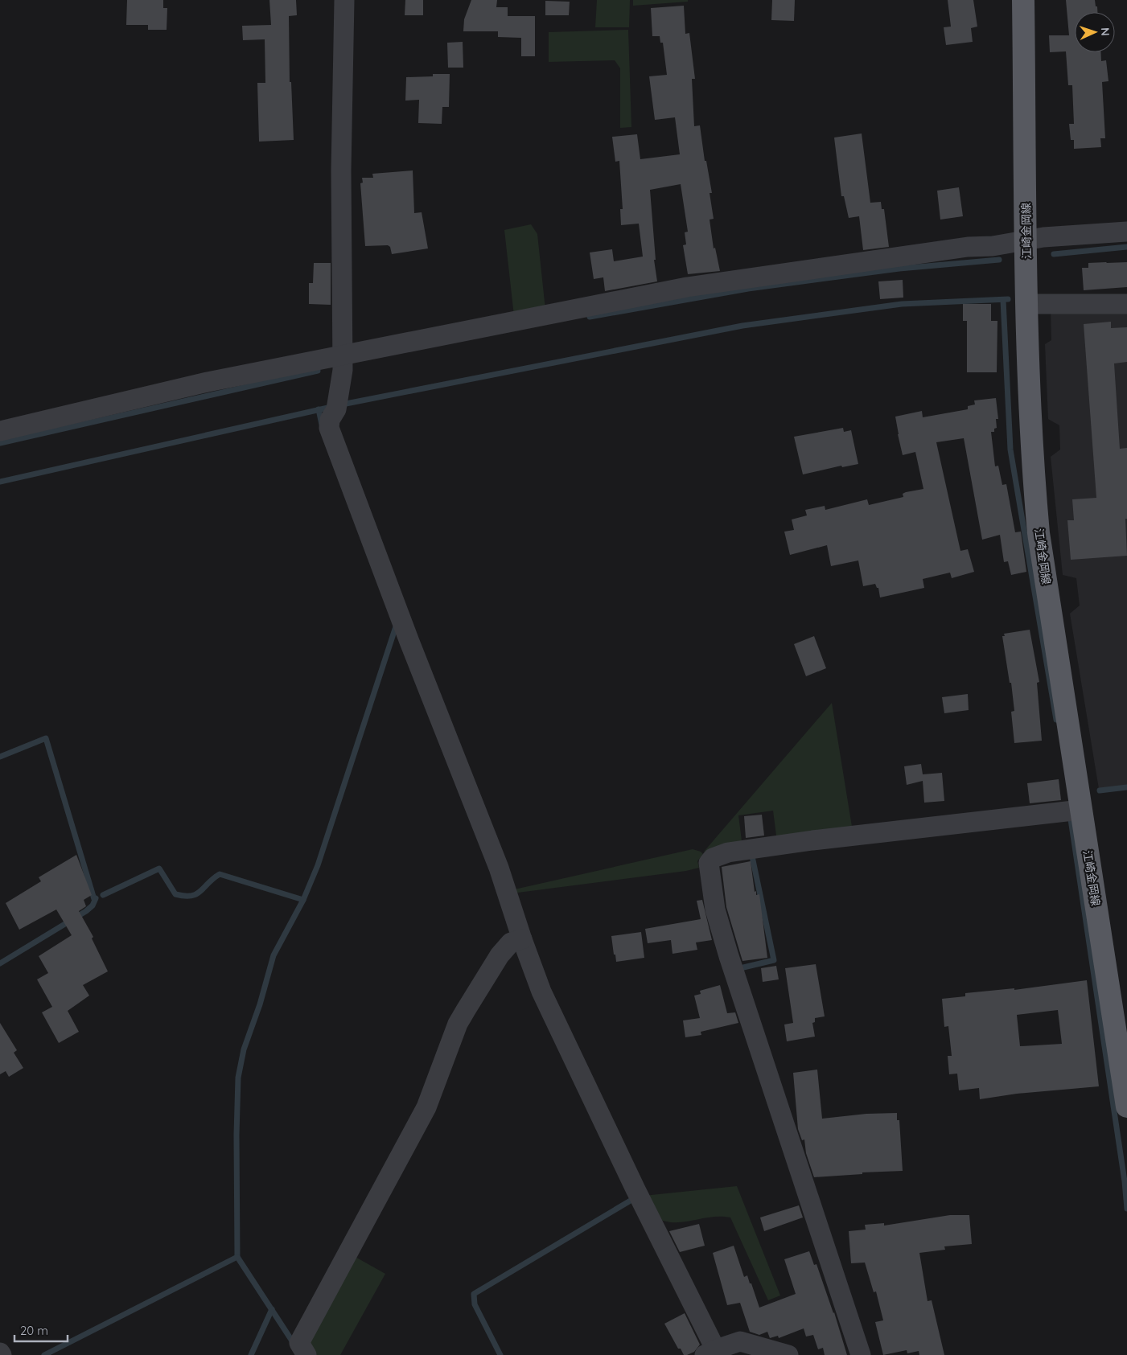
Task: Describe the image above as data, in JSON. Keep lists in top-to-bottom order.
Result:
{
  "streets": {
    "main road": ["江崎金岡線"]
  },
  "scale_bar": "20 m",
  "north": "right"
}
